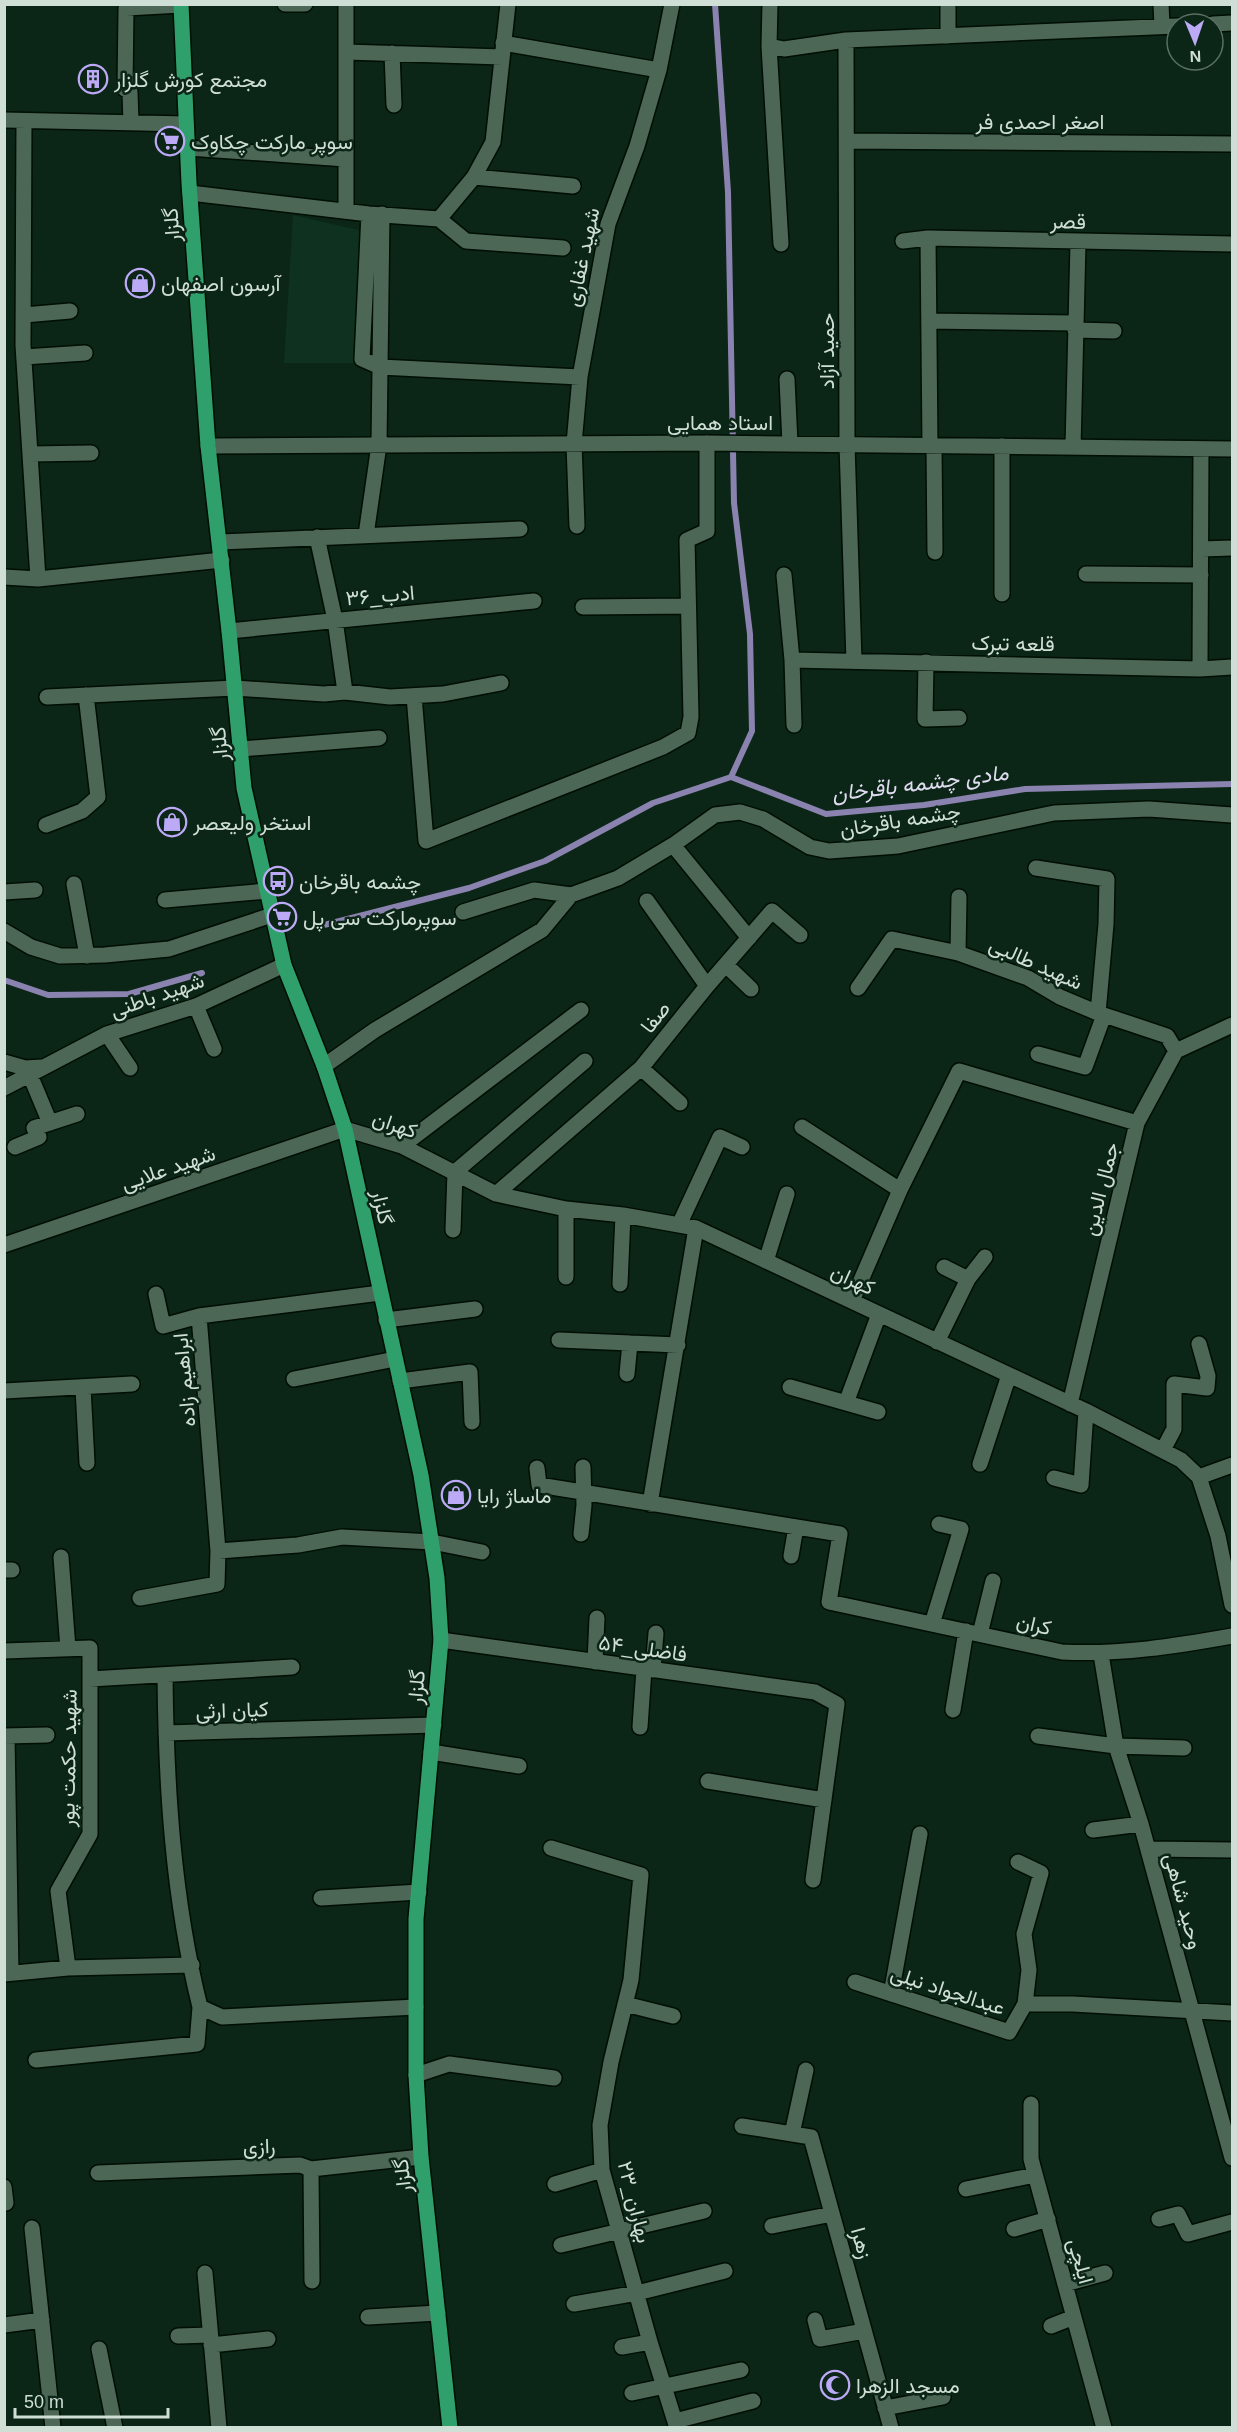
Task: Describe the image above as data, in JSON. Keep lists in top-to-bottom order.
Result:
{
  "streets": {
    "main road": ["گلزار"],
    "street": [
      "اصغر احمدی فر",
      "قصر",
      "شهید غفاری",
      "حمید آزاد",
      "استاد همایی",
      "۳۶_ادب",
      "قلعه تبرک",
      "چشمه باقرخان",
      "شهید طالبی",
      "شهید باطنی",
      "صفا",
      "کهران",
      "شهید علایی",
      "جمال الدین",
      "ابراهیم زاده",
      "کران",
      "۵۴_فاضلی",
      "کیان ارثی",
      "شهید حکمت پور",
      "وحید شاهی",
      "عبدالجواد نیلی",
      "رازی",
      "۲۳_بهاران",
      "زهرا",
      "ایلچی"
    ]
  },
  "crossings": [
    ["اصغر احمدی فر", "حمید آزاد"],
    ["گلزار", "استاد همایی"],
    ["گلزار", "۳۶_ادب"],
    ["گلزار", "شهید باطنی"],
    ["گلزار", "کهران"],
    ["گلزار", "شهید علایی"],
    ["گلزار", "ابراهیم زاده"],
    ["گلزار", "۵۴_فاضلی"],
    ["گلزار", "کیان ارثی"],
    ["گلزار", "رازی"],
    ["شهید غفاری", "استاد همایی"],
    ["حمید آزاد", "استاد همایی"],
    ["حمید آزاد", "قلعه تبرک"],
    ["شهید طالبی", "جمال الدین"],
    ["صفا", "کهران"],
    ["کهران", "شهید علایی"],
    ["کهران", "جمال الدین"],
    ["کران", "وحید شاهی"],
    ["وحید شاهی", "عبدالجواد نیلی"]
  ],
  "water": ["مادی چشمه باقرخان"],
  "places": {
    "building": ["مجتمع کورش گلزار"],
    "supermarket": ["سوپر مارکت چکاوک", "سوپرمارکت سی پل"],
    "shop": ["آرسون اصفهان", "استخر ولیعصر", "ماساژ رایا"],
    "bus stop": ["چشمه باقرخان"],
    "mosque": ["مسجد الزهرا"]
  },
  "scale_bar": "50 m",
  "north": "bottom"
}
